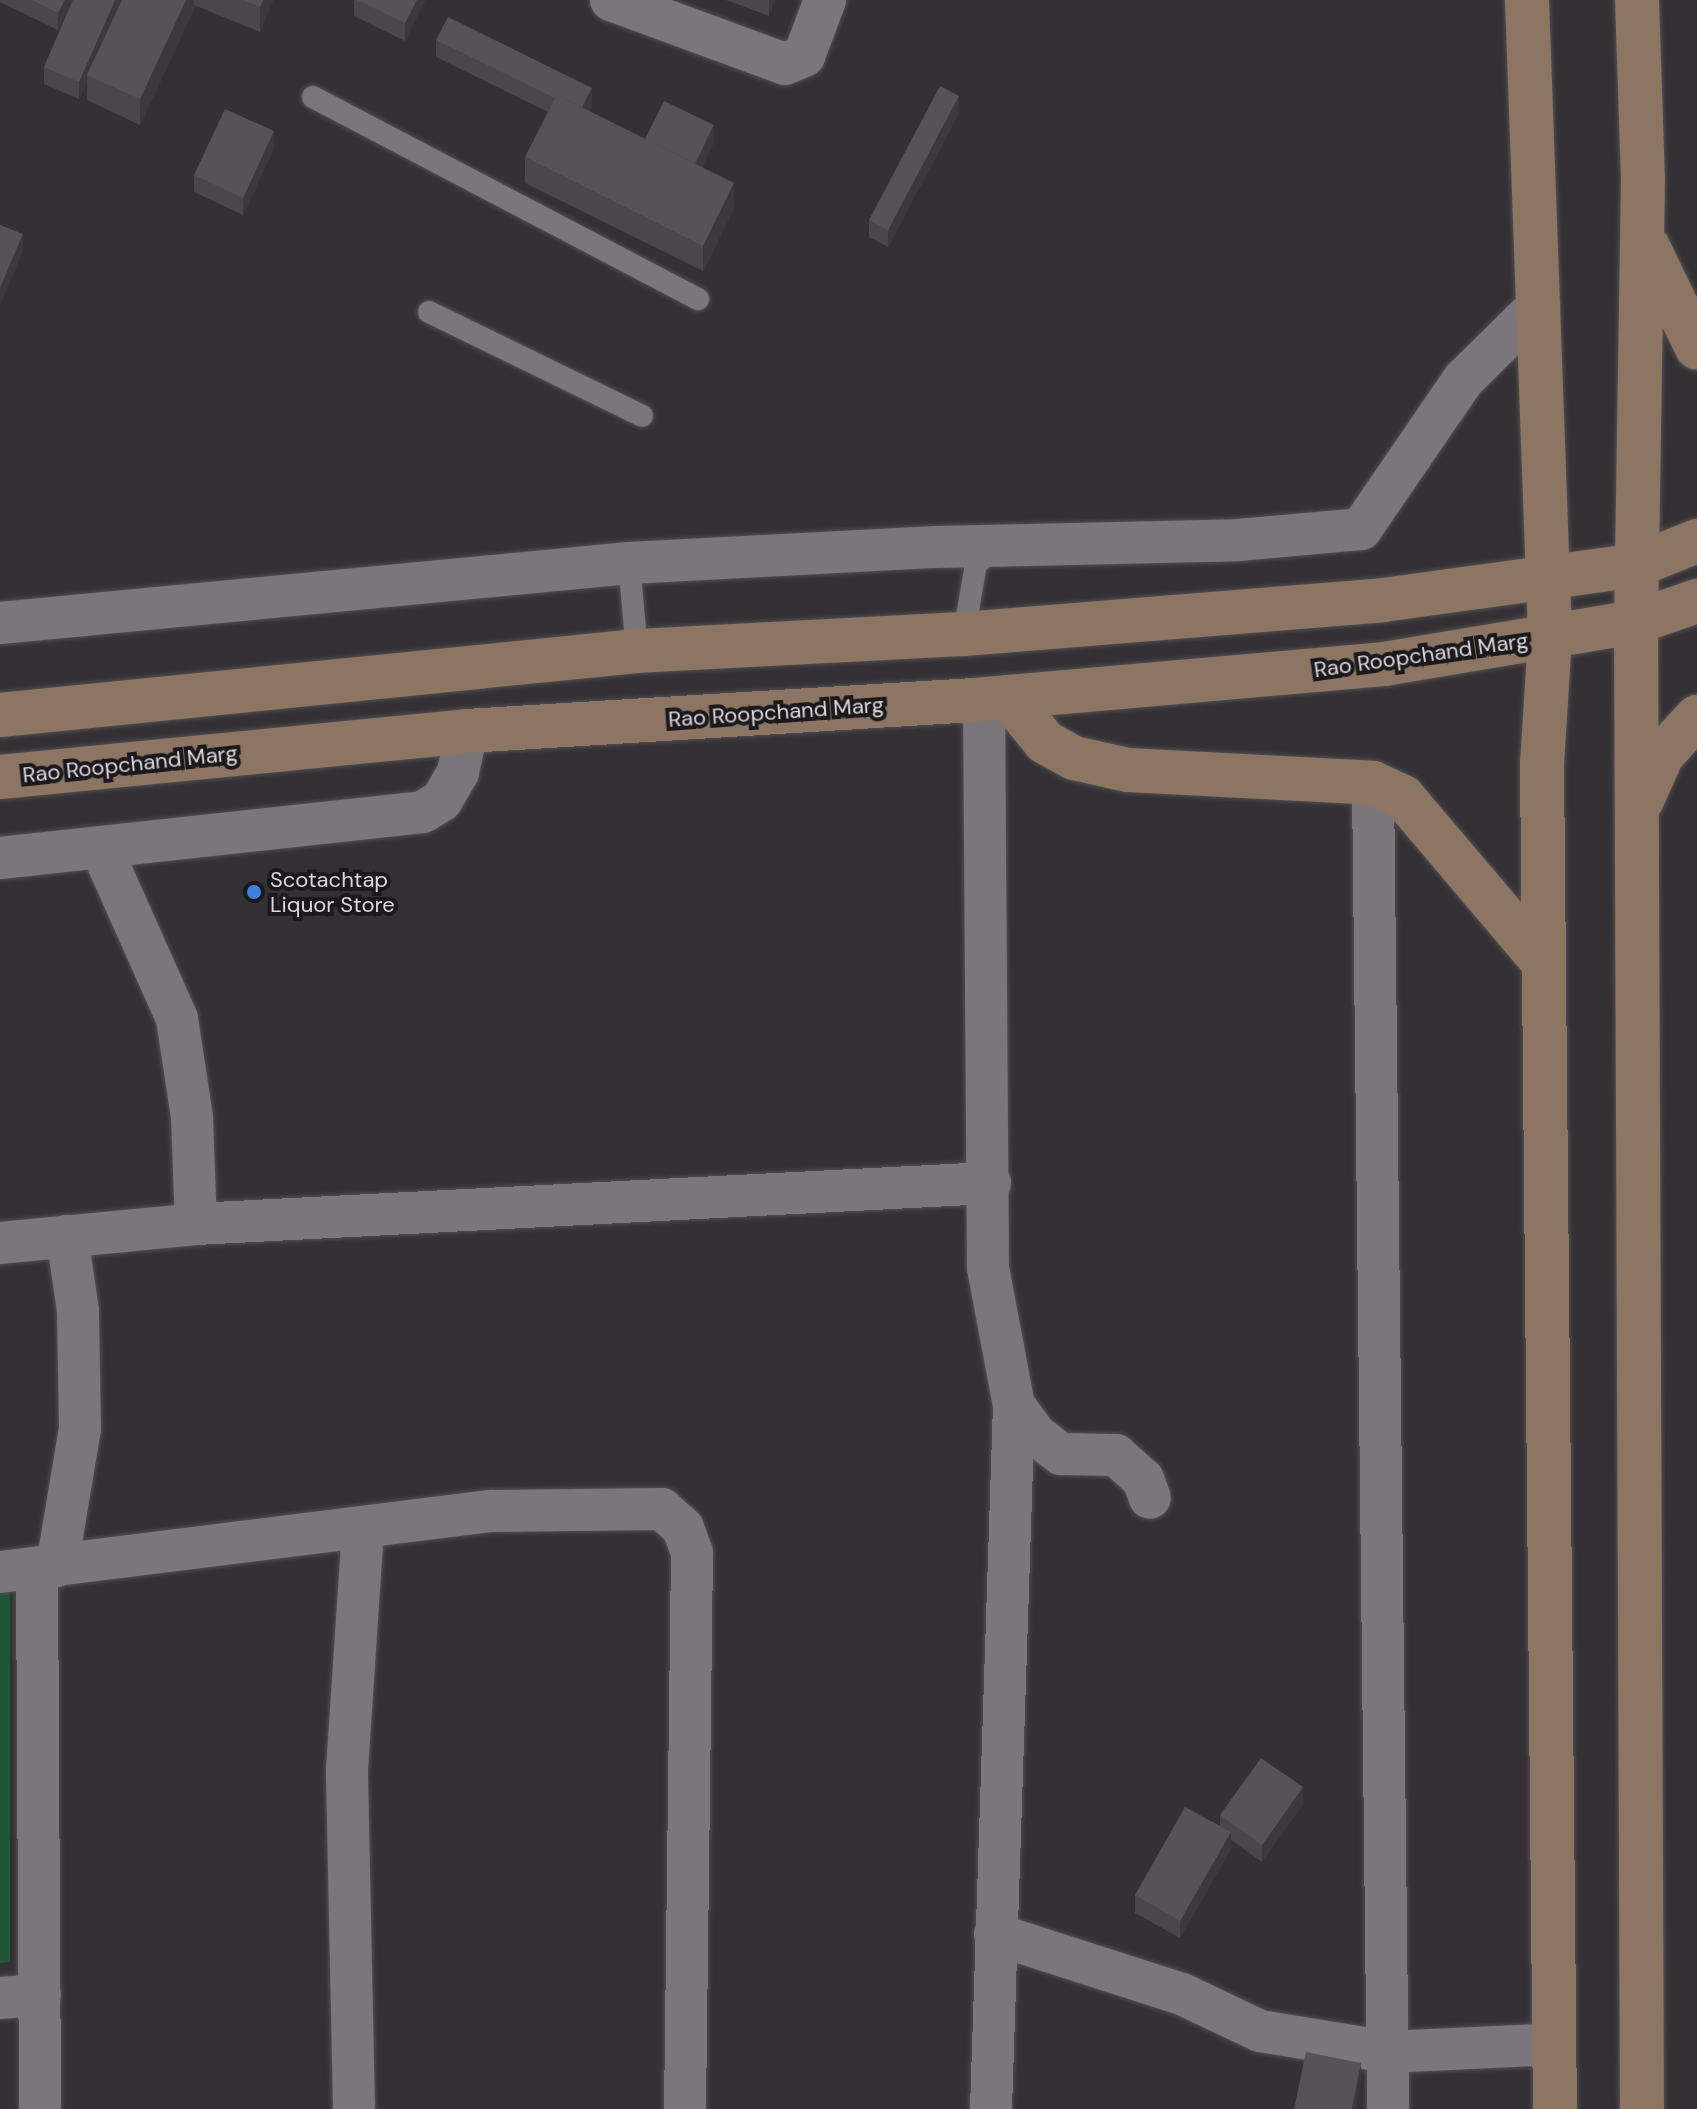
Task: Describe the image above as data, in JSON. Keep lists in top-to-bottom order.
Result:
{
  "streets": {
    "main road": ["Rao Roopchand Marg"]
  },
  "places": ["Scotachtap Liquor Store"]
}
